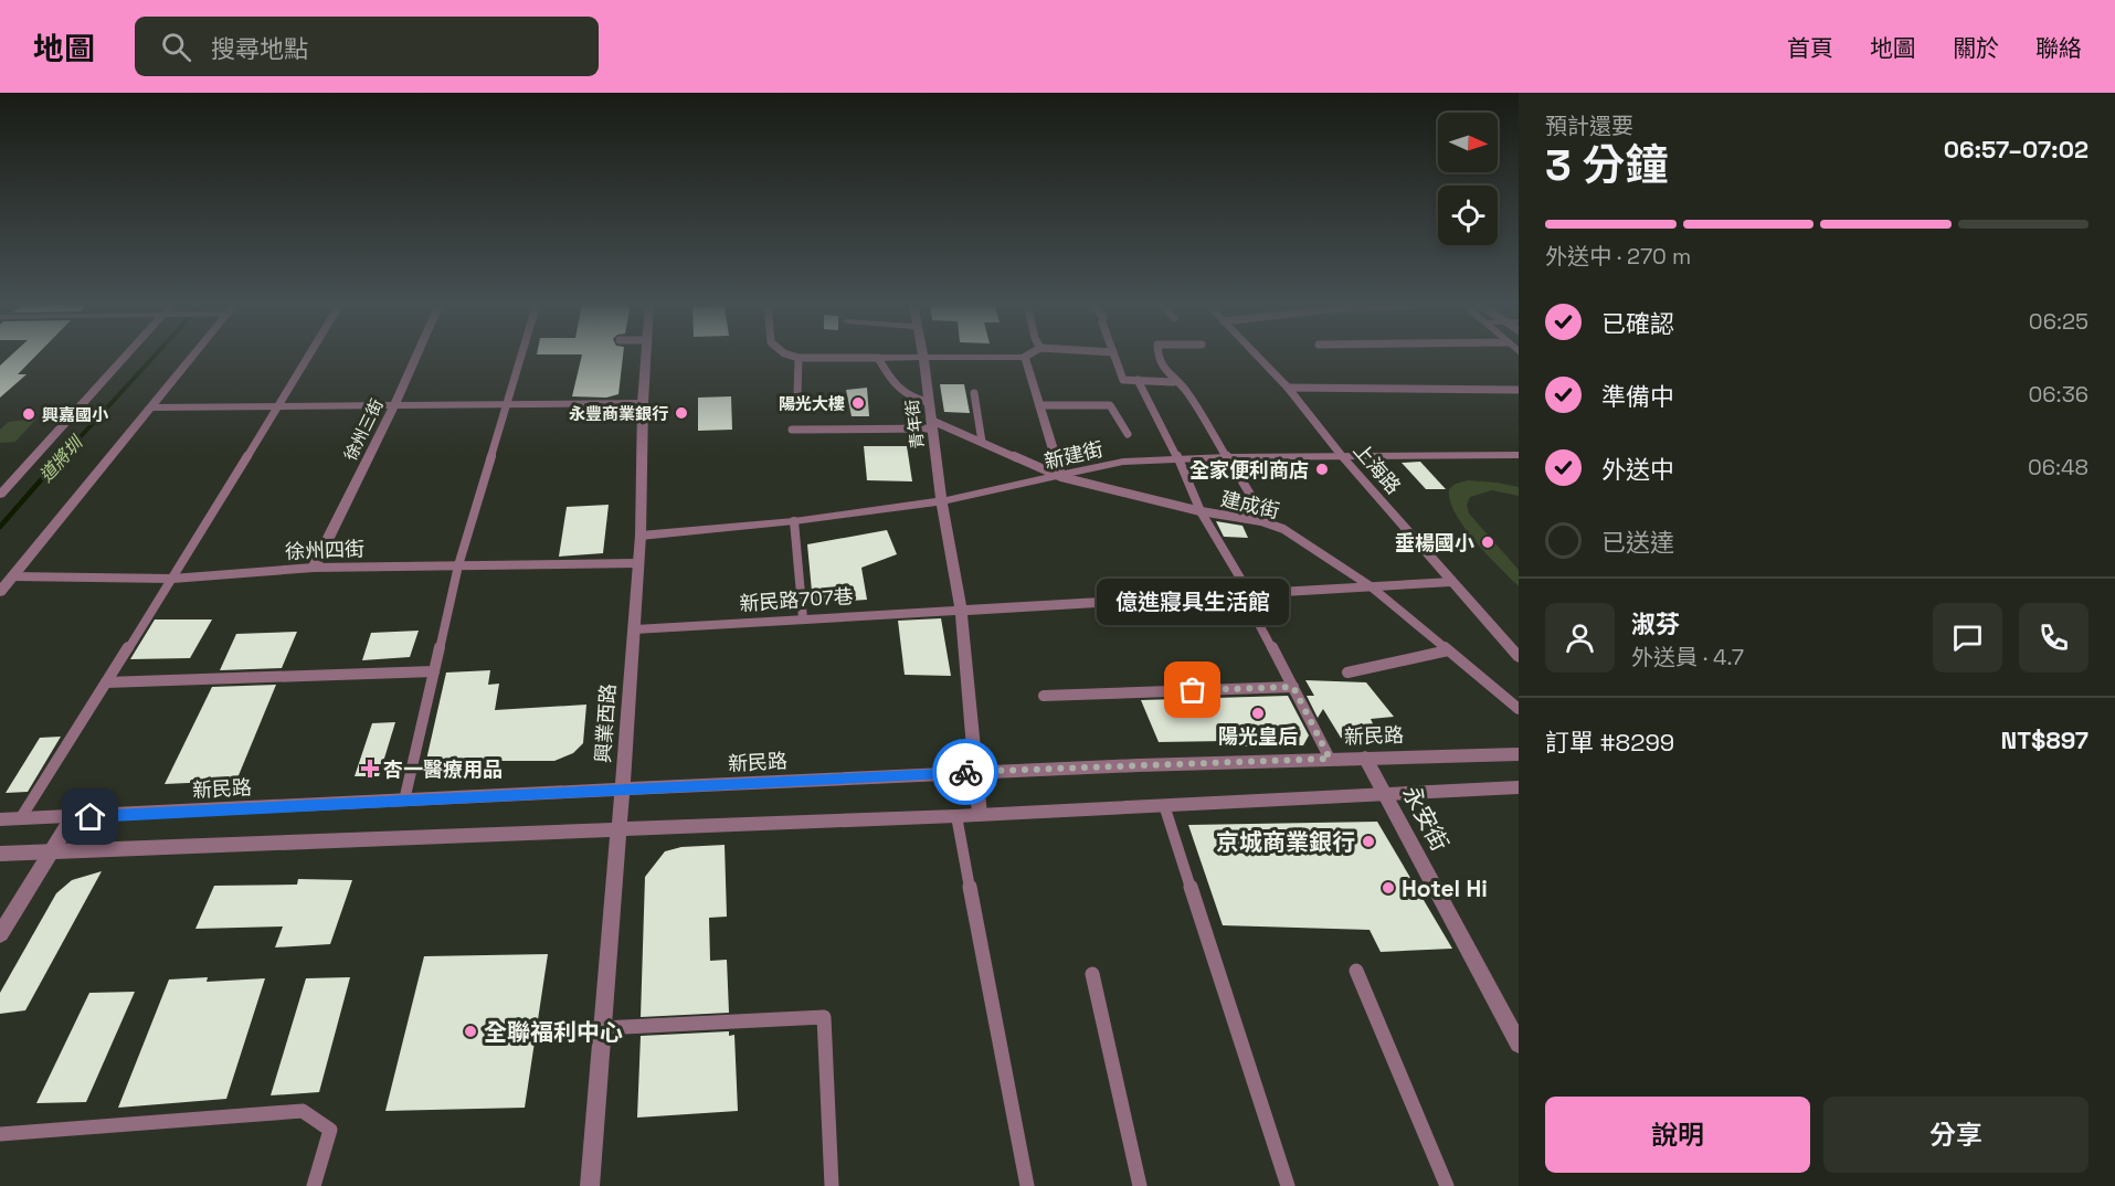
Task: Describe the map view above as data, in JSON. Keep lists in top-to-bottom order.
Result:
{
  "streets": {
    "street": [
      "青年街",
      "徐州三街",
      "新建街",
      "上海路",
      "新民路707巷",
      "興業西路",
      "新民路",
      "永安街"
    ],
    "lane": ["建成街", "徐州四街"]
  },
  "crossings": [
    ["青年街", "新建街"],
    ["青年街", "建成街"],
    ["徐州三街", "徐州四街"],
    ["新建街", "上海路"],
    ["新建街", "建成街"],
    ["新建街", "興業西路"],
    ["上海路", "新民路707巷"],
    ["建成街", "新民路707巷"],
    ["徐州四街", "興業西路"],
    ["新民路707巷", "興業西路"],
    ["興業西路", "新民路"],
    ["新民路", "永安街"]
  ],
  "water": ["道將圳"],
  "places": {
    "other": [
      "陽光大樓",
      "永豐商業銀行",
      "興嘉國小",
      "全家便利商店",
      "垂楊國小",
      "億進寢具生活館",
      "陽光皇后",
      "京城商業銀行",
      "Hotel Hi",
      "全聯福利中心"
    ],
    "health": ["杏一醫療用品"]
  },
  "north": "right",
  "page": {
    "header": "地圖",
    "search": "搜尋地點",
    "nav": [
      "首頁",
      "地圖",
      "關於",
      "聯絡"
    ],
    "heading": ["3 分鐘", "預計還要", "06:57–07:02"],
    "panel": [
      "淑芬",
      "外送員 · 4.7",
      "訂單 #8299",
      "NT$897"
    ],
    "bar": "外送中 · 270 m",
    "list": [
      ["已確認", "06:25"],
      ["準備中", "06:36"],
      ["外送中", "06:48"],
      "已送達"
    ],
    "bubble": "億進寢具生活館",
    "buttons": ["說明", "分享"]
  }
}
